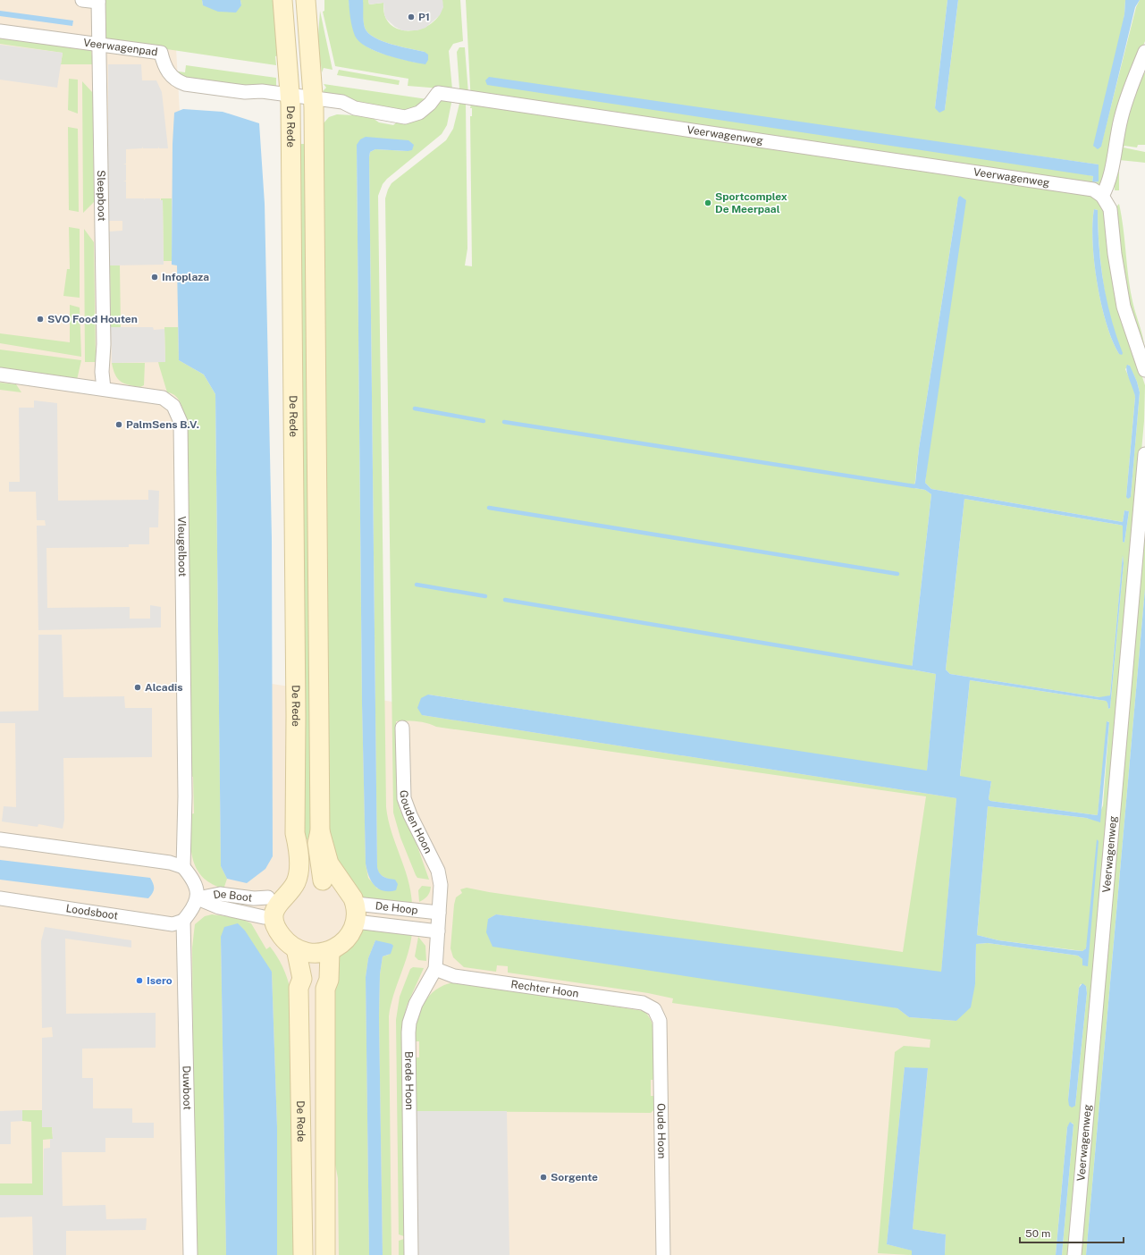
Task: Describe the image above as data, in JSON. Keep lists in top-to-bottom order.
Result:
{
  "streets": {
    "main road": ["De Rede"],
    "street": [
      "Veerwagenpad",
      "Veerwagenweg",
      "Sleepboot",
      "Vleugelboot",
      "Gouden Hoon",
      "De Boot",
      "De Hoop",
      "Loodsboot",
      "Rechter Hoon",
      "Brede Hoon",
      "Duwboot",
      "Oude Hoon"
    ]
  },
  "crossings": [
    ["Veerwagenpad", "De Rede"],
    ["Veerwagenpad", "Veerwagenweg"],
    ["Veerwagenpad", "Sleepboot"],
    ["De Rede", "Veerwagenweg"],
    ["Sleepboot", "Vleugelboot"],
    ["Vleugelboot", "De Boot"],
    ["Gouden Hoon", "De Hoop"],
    ["Gouden Hoon", "Brede Hoon"],
    ["De Boot", "Loodsboot"],
    ["De Boot", "Duwboot"],
    ["De Hoop", "Brede Hoon"],
    ["Loodsboot", "Duwboot"],
    ["Rechter Hoon", "Brede Hoon"],
    ["Rechter Hoon", "Oude Hoon"]
  ],
  "places": [
    "P1",
    "Sportcomplex De Meerpaal",
    "Infoplaza",
    "SVO Food Houten",
    "PalmSens B.V.",
    "Alcadis",
    "Isero",
    "Sorgente"
  ],
  "scale_bar": "50 m"
}
